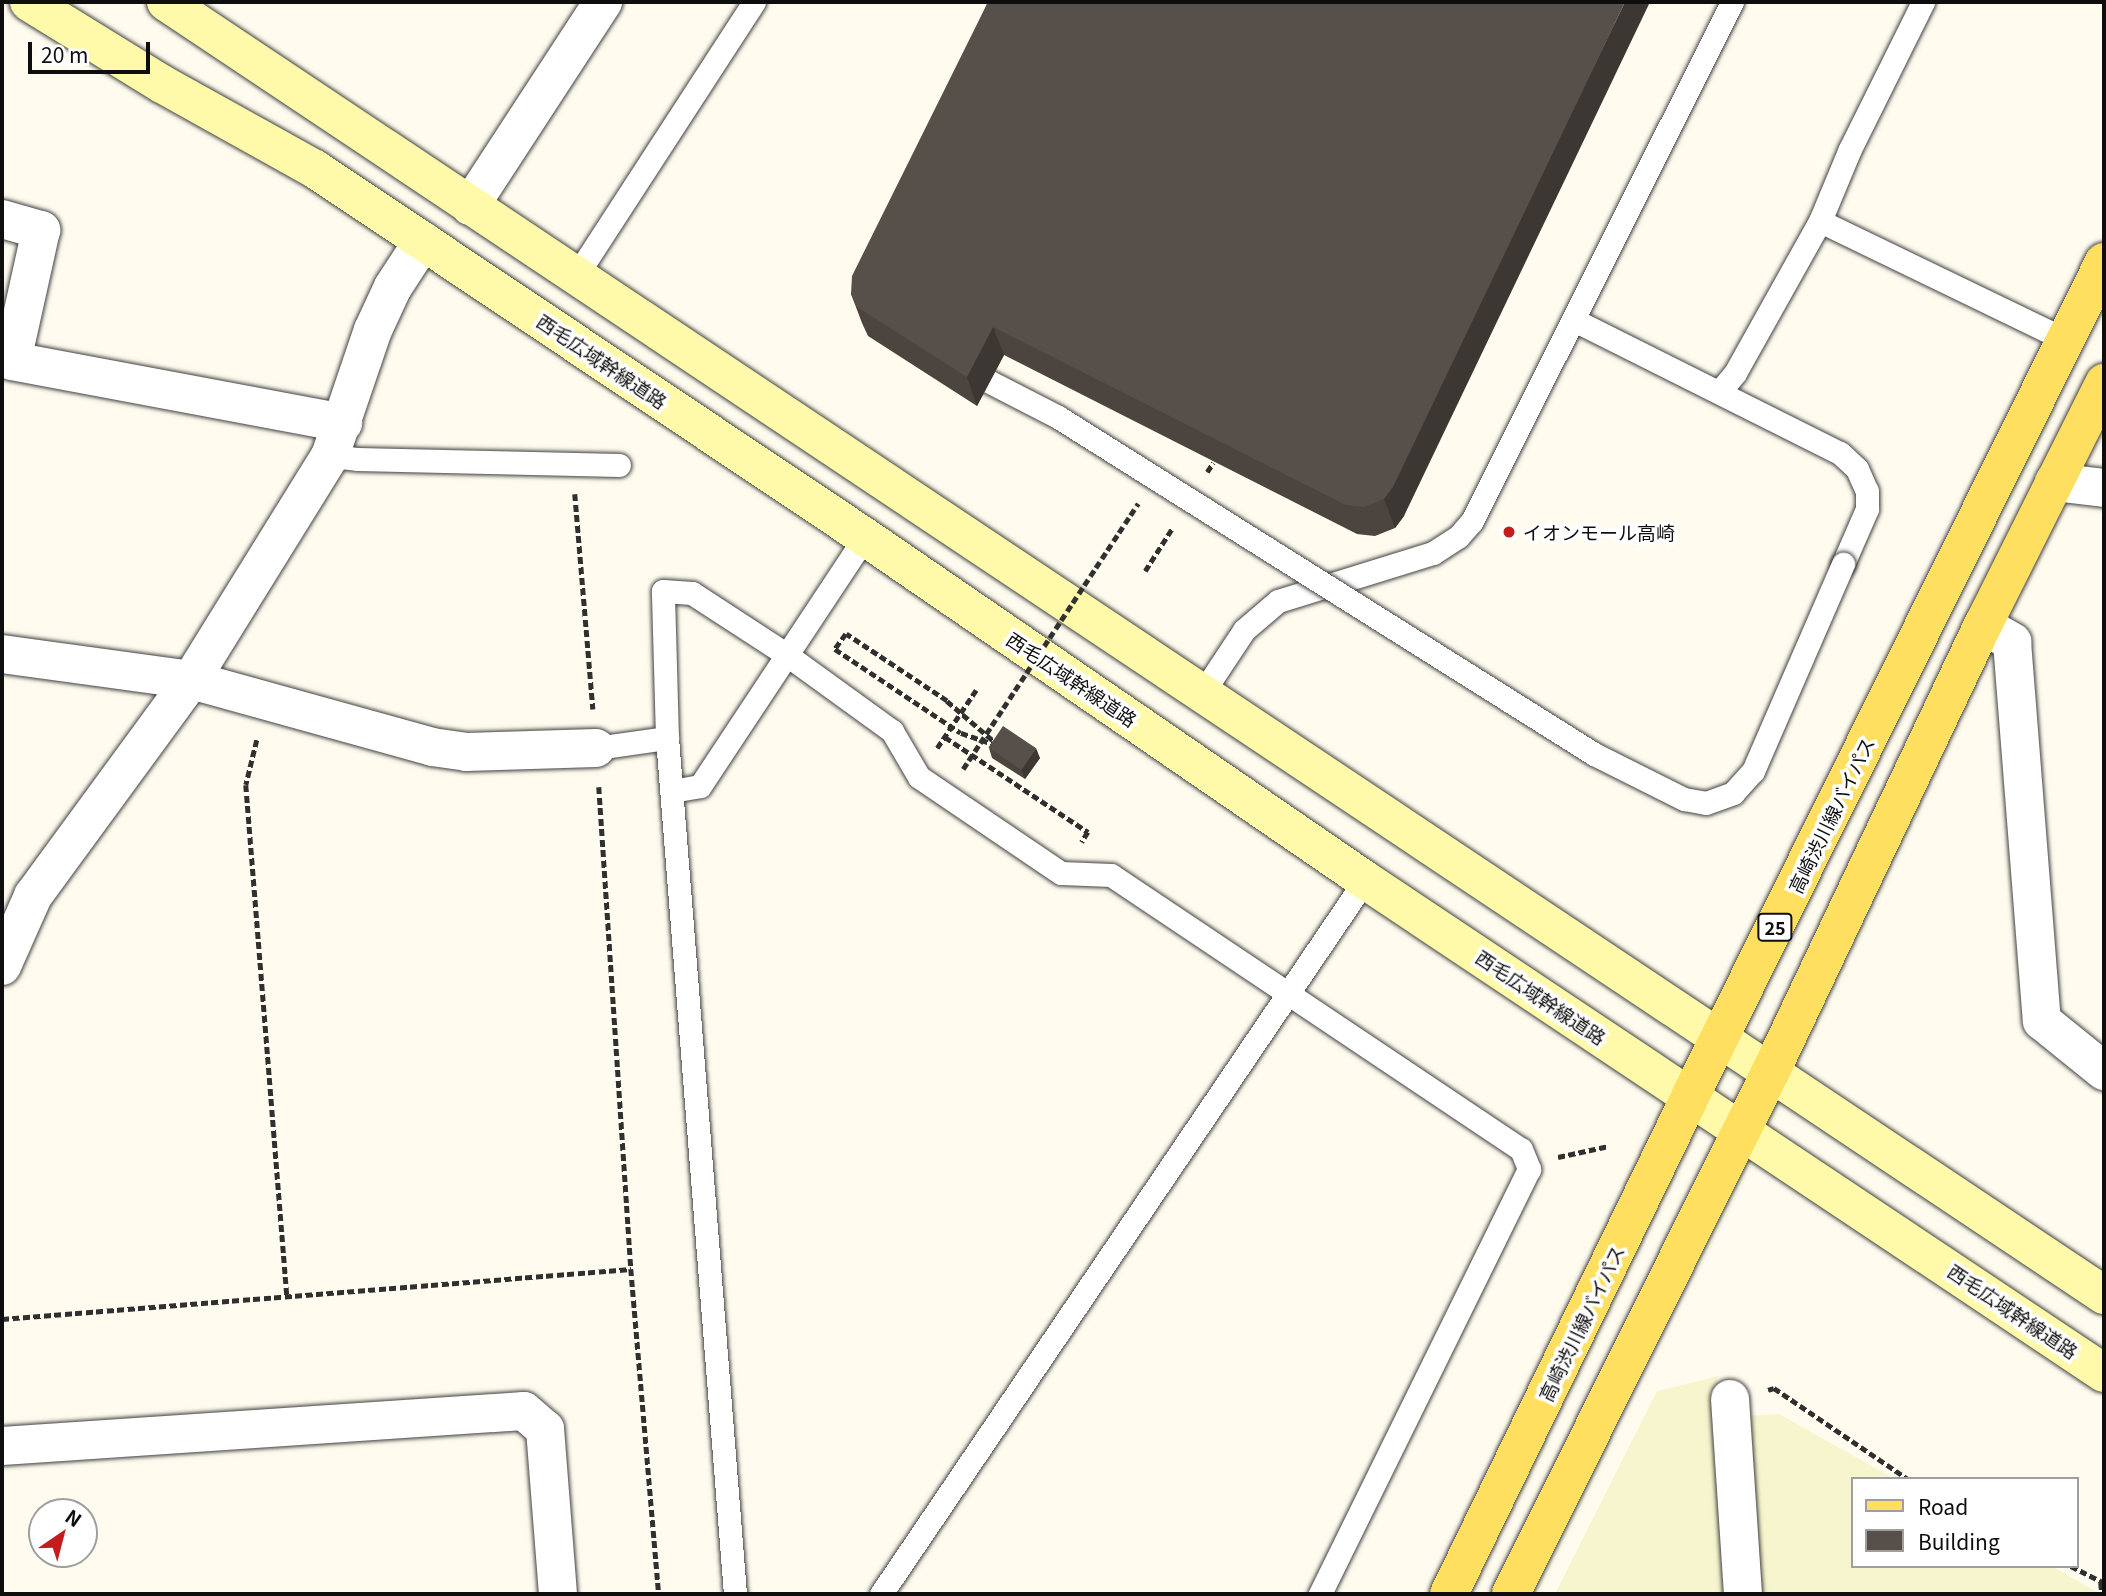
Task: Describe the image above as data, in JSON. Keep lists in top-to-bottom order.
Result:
{
  "streets": {
    "main road": ["高崎渋川線バイパス", "25"],
    "street": ["西毛広域幹線道路"]
  },
  "crossings": [
    ["西毛広域幹線道路", "高崎渋川線バイパス"]
  ],
  "places": ["イオンモール高崎"],
  "legend": ["Road", "Building"],
  "scale_bar": "20 m",
  "north": "top right"
}
